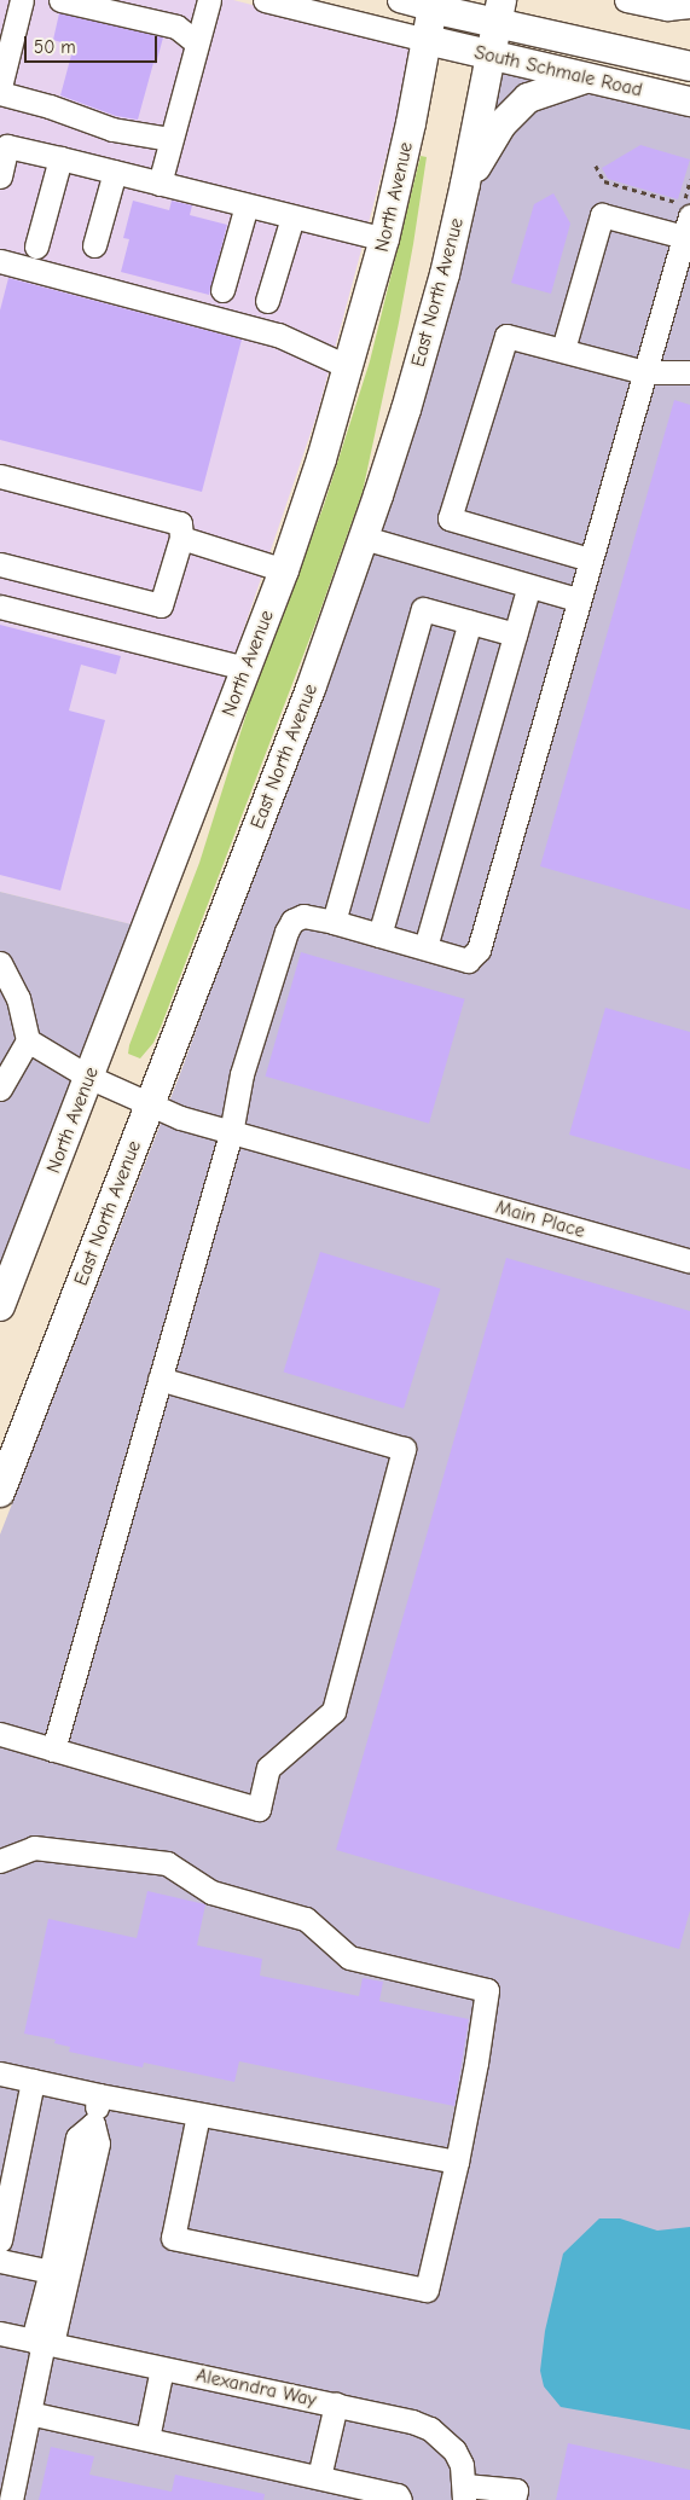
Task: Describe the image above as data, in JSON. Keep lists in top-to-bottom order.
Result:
{
  "streets": {
    "main road": ["South Schmale Road", "North Avenue", "East North Avenue"],
    "street": ["Main Place", "Alexandra Way"]
  },
  "crossings": [
    ["South Schmale Road", "North Avenue"],
    ["South Schmale Road", "East North Avenue"],
    ["North Avenue", "Main Place"],
    ["East North Avenue", "Main Place"]
  ],
  "scale_bar": "50 m"
}
